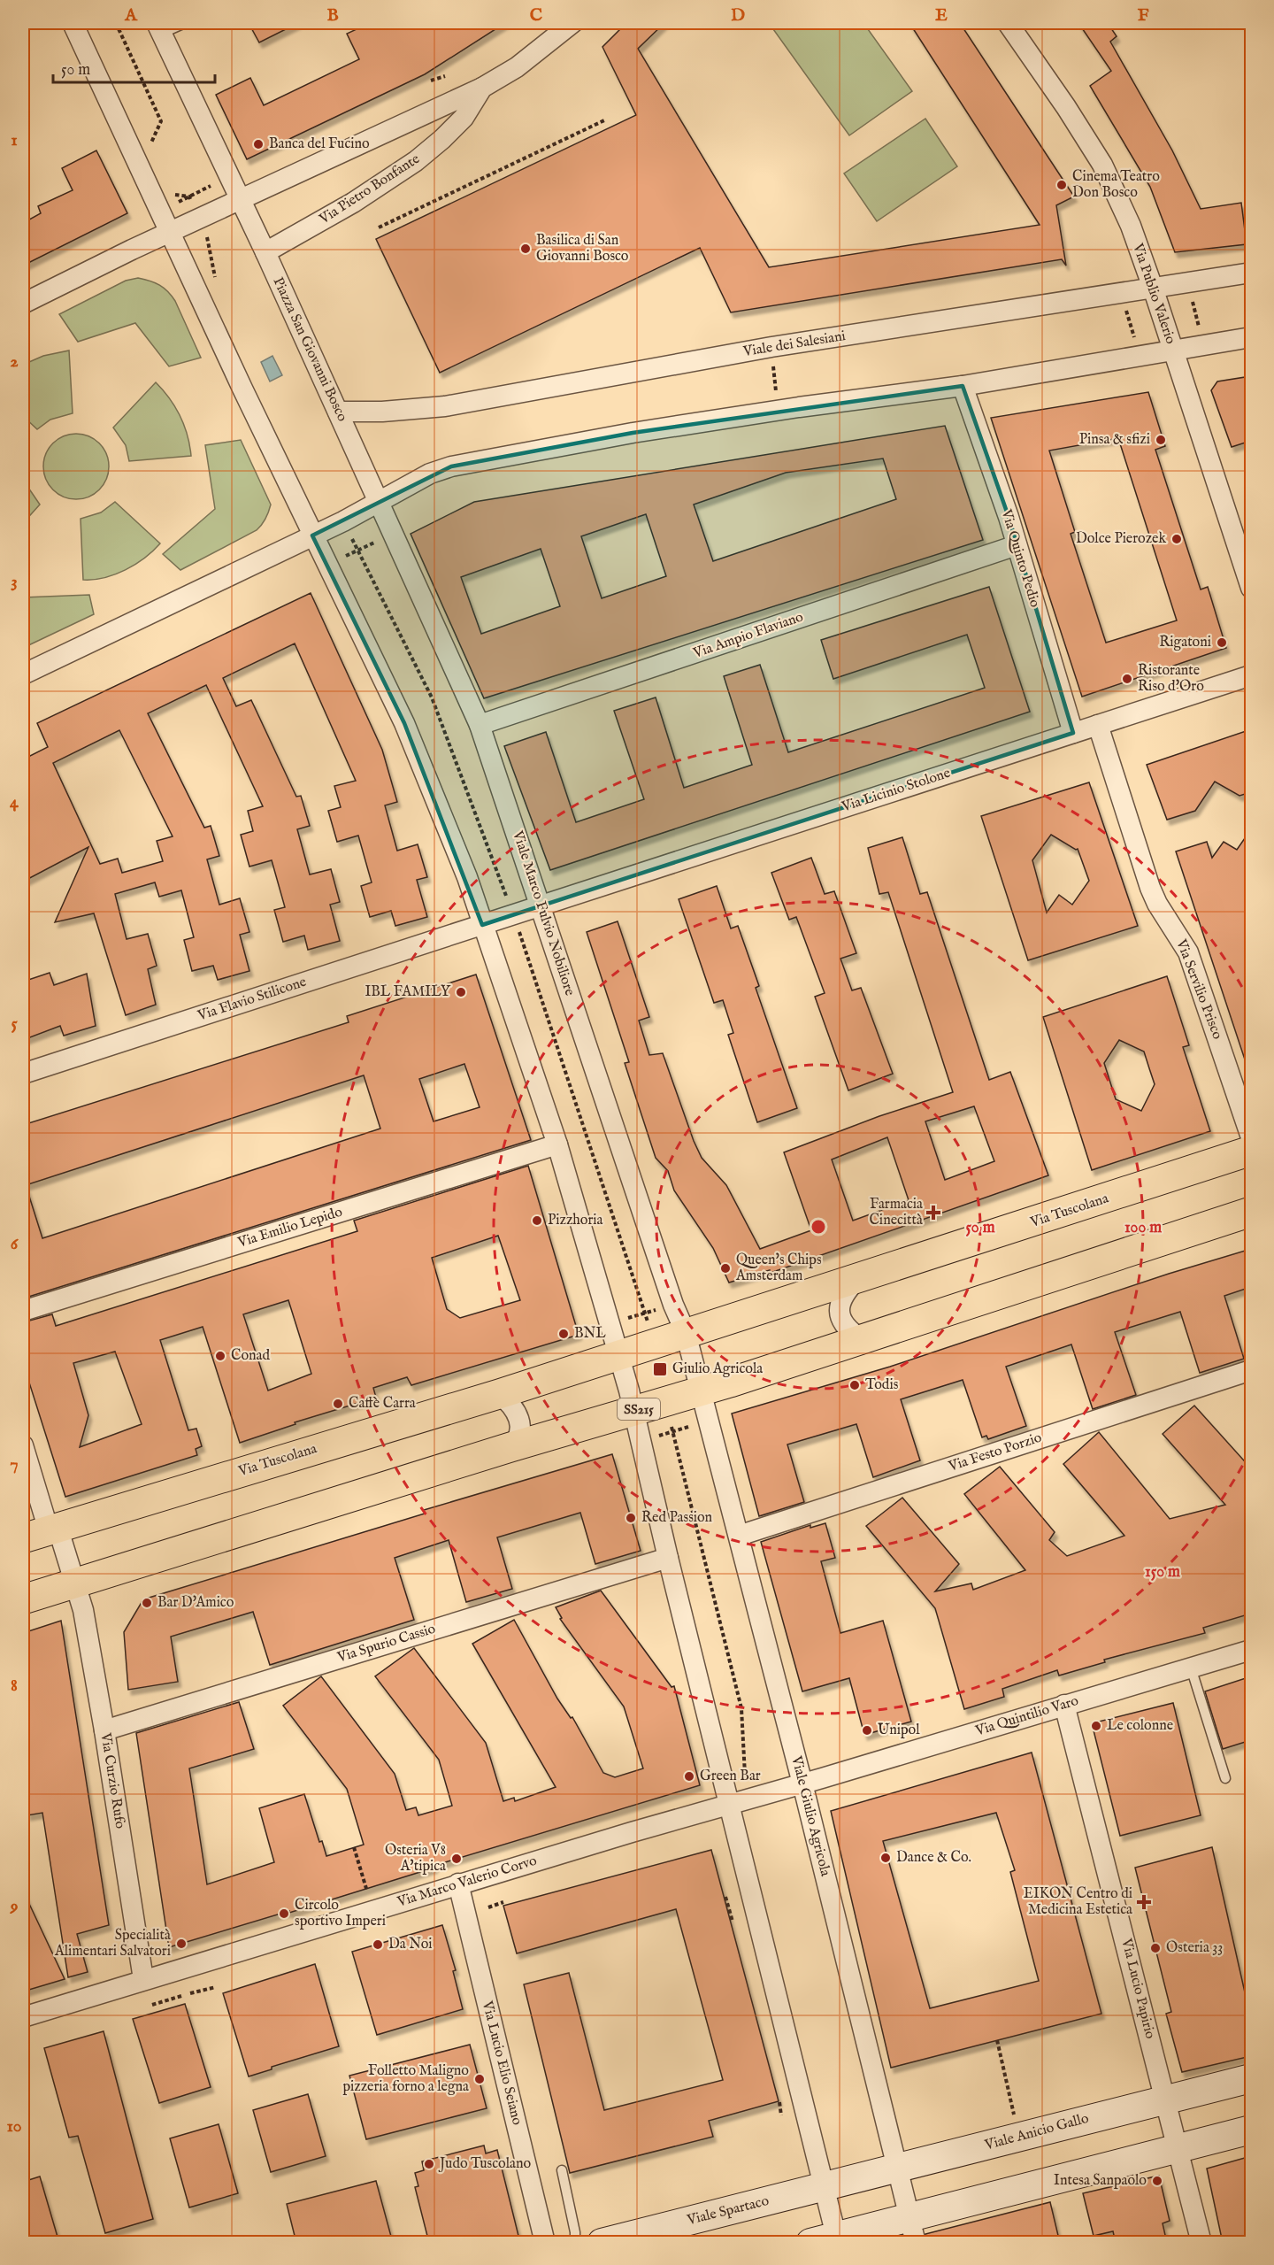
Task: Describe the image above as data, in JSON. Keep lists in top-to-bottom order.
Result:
{
  "streets": {
    "main road": ["Via Tuscolana", "SS215"],
    "street": [
      "Via Pietro Bonfante",
      "Via Publio Valerio",
      "Viale dei Salesiani",
      "Piazza San Giovanni Bosco",
      "Via Quinto Pedio",
      "Via Ampio Flaviano",
      "Via Licinio Stolone",
      "Viale Marco Fulvio Nobiliore",
      "Via Servilio Prisco",
      "Via Flavio Stilicone",
      "Via Emilio Lepido",
      "Via Festo Porzio",
      "Via Spurio Cassio",
      "Via Quintilio Varo",
      "Via Curzio Rufo",
      "Viale Giulio Agricola",
      "Via Marco Valerio Corvo",
      "Via Lucio Papirio",
      "Via Lucio Elio Seiano",
      "Viale Anicio Gallo",
      "Viale Spartaco"
    ]
  },
  "crossings": [
    ["Via Pietro Bonfante", "Piazza San Giovanni Bosco"],
    ["Via Publio Valerio", "Viale dei Salesiani"],
    ["Viale dei Salesiani", "Piazza San Giovanni Bosco"],
    ["Piazza San Giovanni Bosco", "Viale Marco Fulvio Nobiliore"],
    ["Via Quinto Pedio", "Via Ampio Flaviano"],
    ["Via Quinto Pedio", "Via Licinio Stolone"],
    ["Via Ampio Flaviano", "Viale Marco Fulvio Nobiliore"],
    ["Via Licinio Stolone", "Viale Marco Fulvio Nobiliore"],
    ["Via Licinio Stolone", "Via Servilio Prisco"],
    ["Via Licinio Stolone", "Via Flavio Stilicone"],
    ["Viale Marco Fulvio Nobiliore", "Via Tuscolana"],
    ["SS215", "Via Curzio Rufo"],
    ["SS215", "Viale Giulio Agricola"],
    ["Via Festo Porzio", "Viale Giulio Agricola"],
    ["Via Spurio Cassio", "Via Curzio Rufo"],
    ["Via Quintilio Varo", "Viale Giulio Agricola"],
    ["Via Quintilio Varo", "Via Marco Valerio Corvo"],
    ["Via Quintilio Varo", "Via Lucio Papirio"],
    ["Via Curzio Rufo", "Via Marco Valerio Corvo"],
    ["Viale Giulio Agricola", "Viale Anicio Gallo"],
    ["Via Marco Valerio Corvo", "Via Lucio Elio Seiano"],
    ["Via Lucio Papirio", "Viale Anicio Gallo"],
    ["Viale Anicio Gallo", "Viale Spartaco"]
  ],
  "places": {
    "other": [
      "Banca del Fucino",
      "Cinema Teatro Don Bosco",
      "Basilica di San Giovanni Bosco",
      "Pinsa & sfizi",
      "Dolce Pierozek",
      "Rigatoni",
      "Ristorante Riso d'Oro",
      "IBL FAMILY",
      "Pizzhoria",
      "Queen's Chips Amsterdam",
      "BNL",
      "Conad",
      "Todis",
      "Caffè Carra",
      "Red Passion",
      "Bar D'Amico",
      "Le colonne",
      "Unipol",
      "Green Bar",
      "Dance & Co.",
      "Osteria V8 A'tipica",
      "Circolo sportivo Imperi",
      "Specialità Alimentari Salvatori",
      "Da Noi",
      "Osteria 33",
      "Folletto Maligno pizzeria forno a legna",
      "Judo Tuscolano",
      "Intesa Sanpaolo"
    ],
    "health": ["Farmacia Cinecittà", "EIKON Centro di Medicina Estetica"],
    "transit": ["Giulio Agricola"]
  },
  "scale_bar": "50 m",
  "grid": {
    "columns": [
      "A",
      "B",
      "C",
      "D",
      "E",
      "F"
    ],
    "rows": [
      "1",
      "2",
      "3",
      "4",
      "5",
      "6",
      "7",
      "8",
      "9",
      "10"
    ]
  },
  "rings": ["50 m", "100 m", "150 m"]
}
